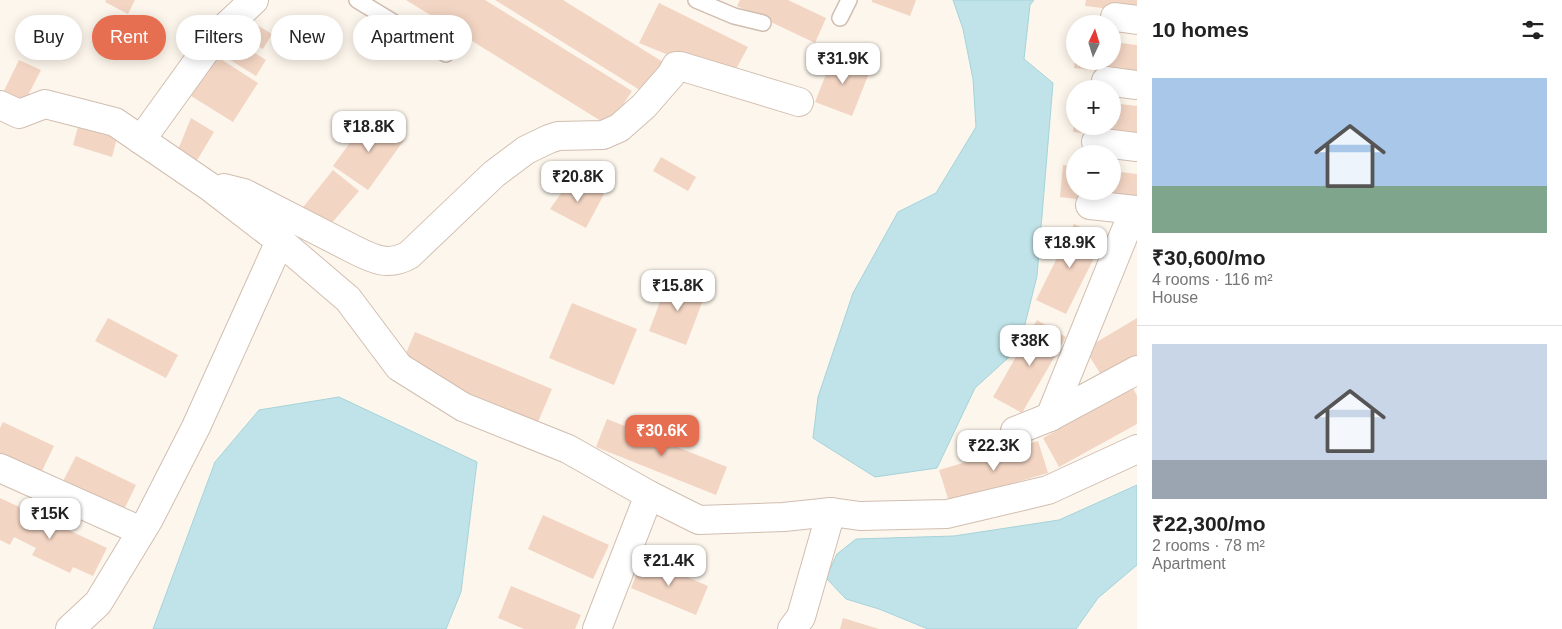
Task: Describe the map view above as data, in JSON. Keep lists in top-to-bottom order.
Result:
{
  "north": "top",
  "page": {
    "heading": "10 homes",
    "map_buttons": ["+", "−"],
    "chip": [
      "Buy",
      "Rent",
      "Filters",
      "New",
      "Apartment"
    ],
    "price": [
      "₹31.9K",
      "₹18.8K",
      "₹20.8K",
      "₹18.9K",
      "₹15.8K",
      "₹38K",
      "₹30.6K",
      "₹22.3K",
      "₹15K",
      "₹21.4K"
    ],
    "list": [
      {
        "name": "₹30,600/mo",
        "note": "4 rooms · 116 m² · House"
      },
      {
        "name": "₹22,300/mo",
        "note": "2 rooms · 78 m² · Apartment"
      }
    ]
  }
}
